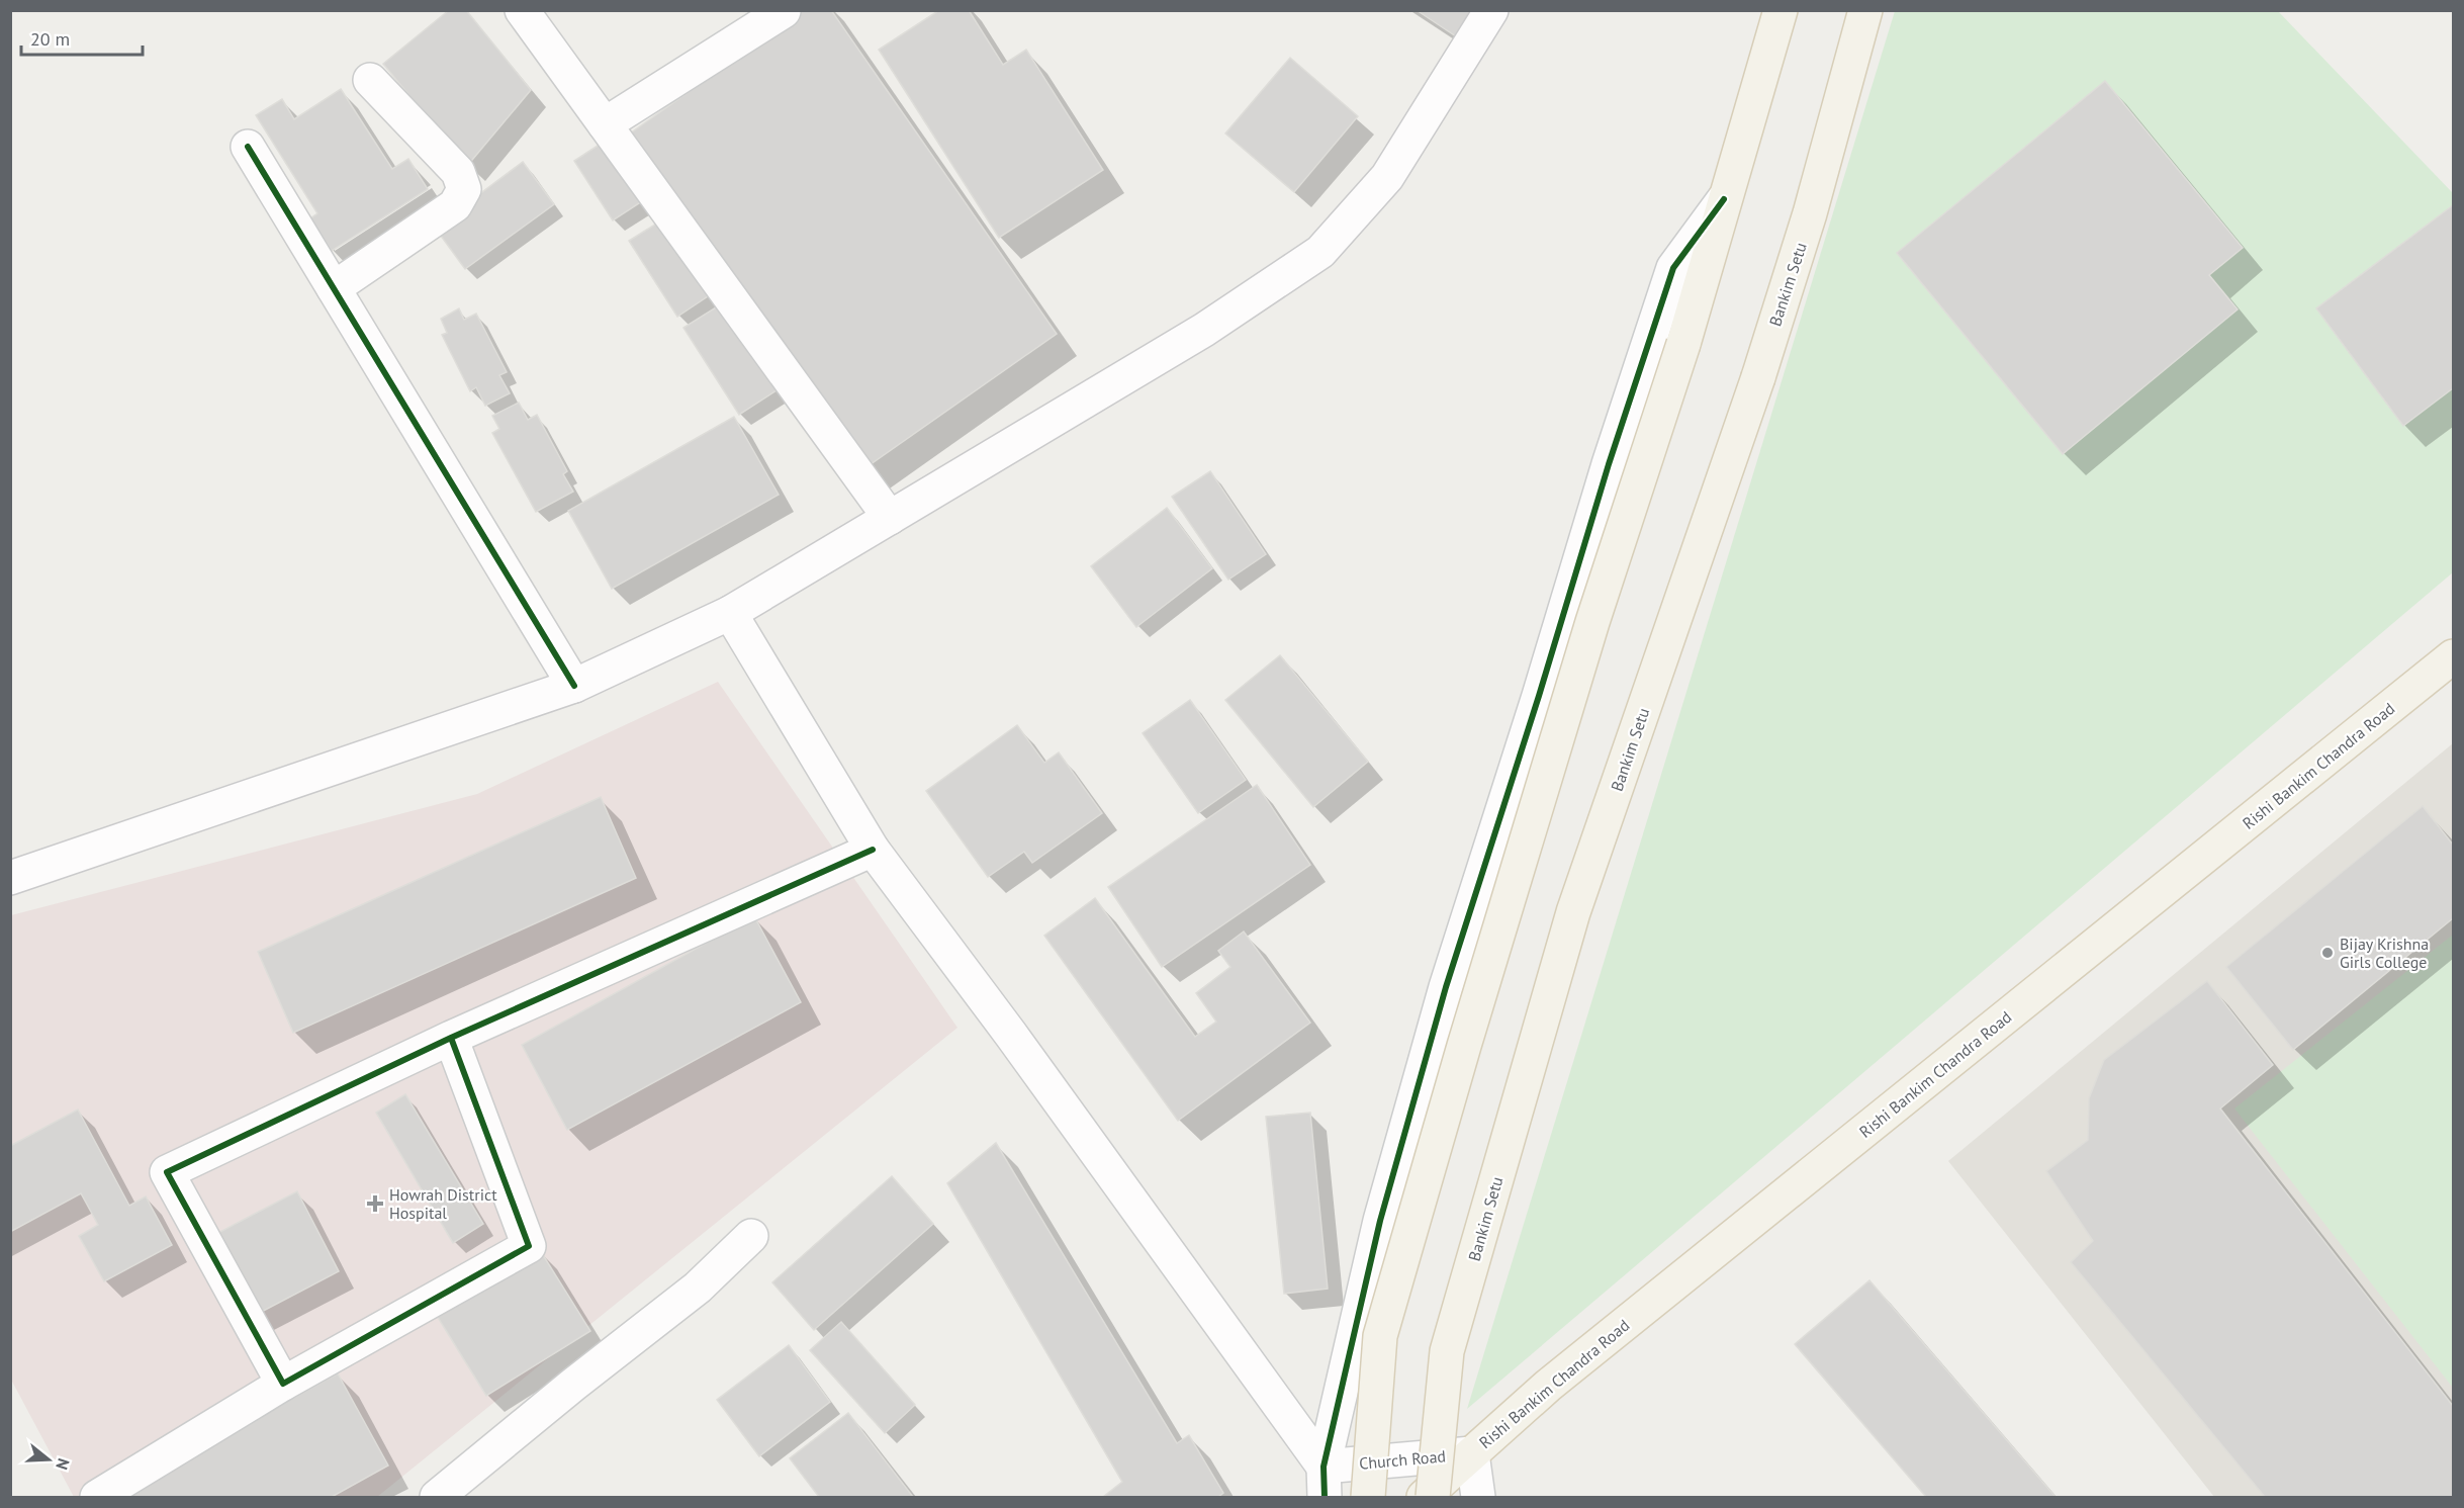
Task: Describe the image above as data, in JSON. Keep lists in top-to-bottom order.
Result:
{
  "streets": {
    "main road": ["Bankim Setu", "Rishi Bankim Chandra Road"],
    "street": ["Church Road"]
  },
  "crossings": [
    ["Rishi Bankim Chandra Road", "Church Road"]
  ],
  "places": {
    "other": ["Bijay Krishna Girls College"],
    "health": ["Howrah District Hospital"]
  },
  "scale_bar": "20 m",
  "north": "right"
}
